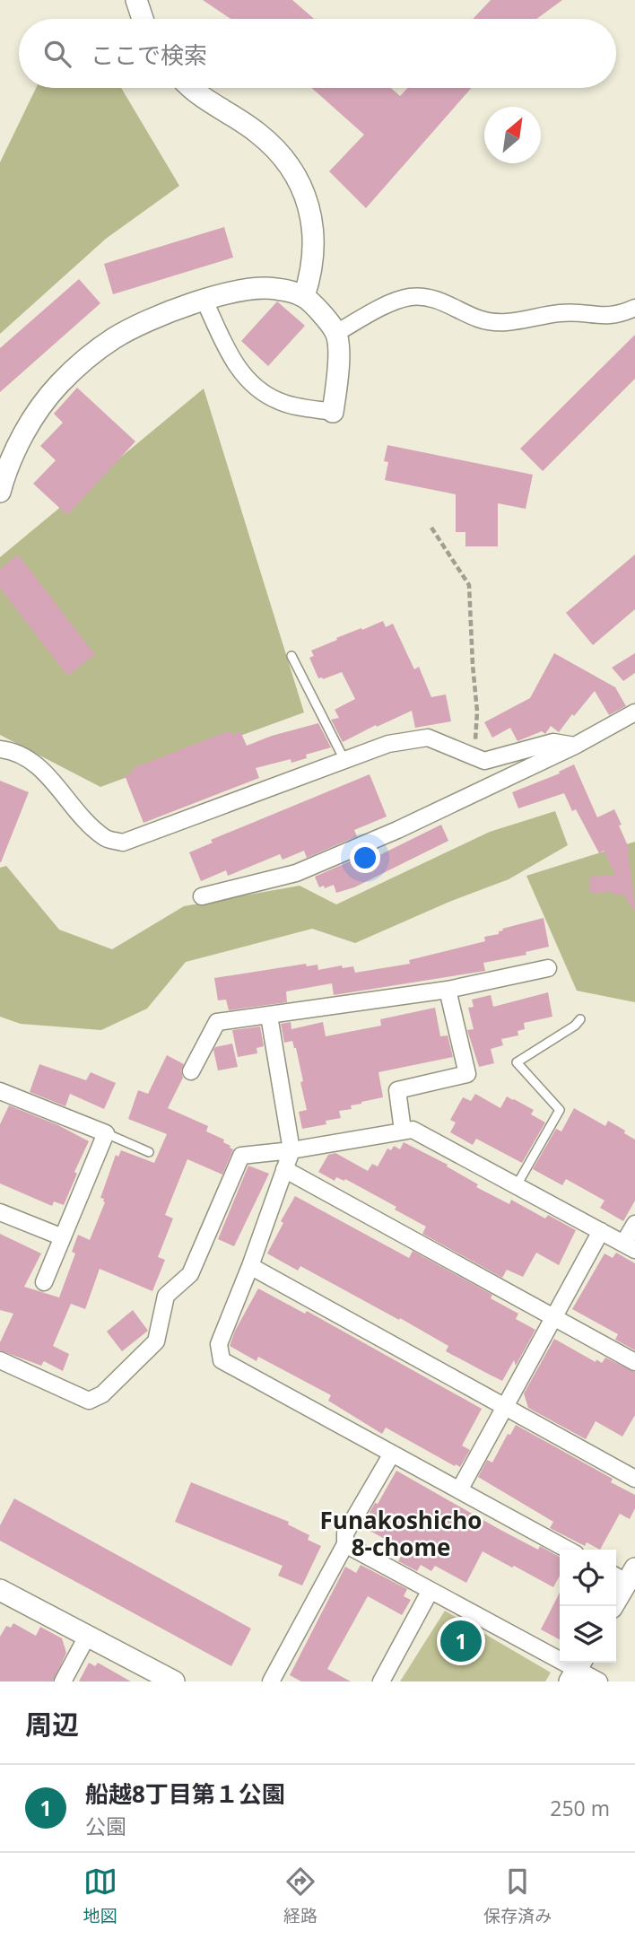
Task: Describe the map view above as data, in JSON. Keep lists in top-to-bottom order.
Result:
{
  "districts": ["Funakoshicho 8-chome"],
  "north": "top right",
  "page": {
    "search": "ここで検索",
    "pins": "1",
    "heading": "周辺",
    "list": [
      {
        "mark": "1",
        "name": "船越8丁目第１公園",
        "note": "公園",
        "value": "250 m"
      }
    ],
    "nav": ["地図", "経路", "保存済み"]
  }
}
